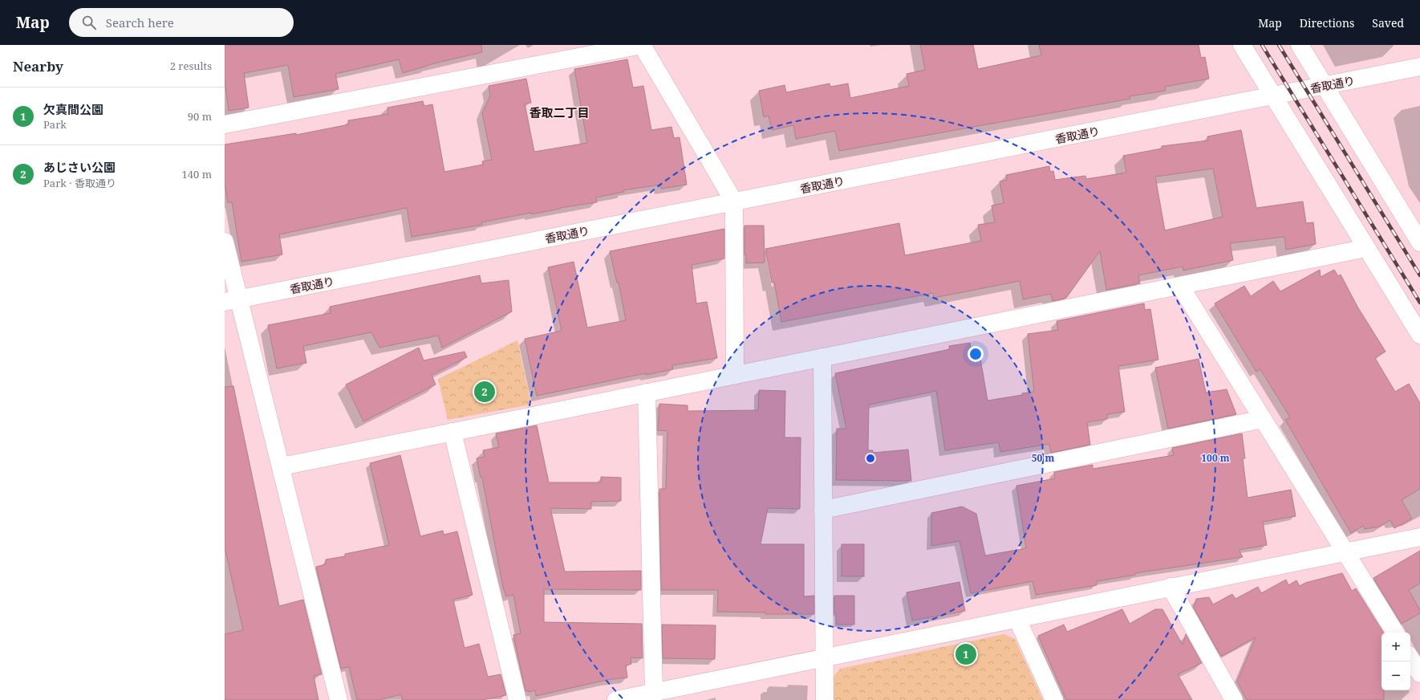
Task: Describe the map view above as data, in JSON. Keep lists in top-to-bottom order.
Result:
{
  "streets": {
    "street": ["香取通り"]
  },
  "districts": ["香取二丁目"],
  "page": {
    "header": "Map",
    "search": "Search here",
    "nav": ["Map", "Directions", "Saved"],
    "heading": ["Nearby", "2 results"],
    "list": [
      {
        "mark": "1",
        "name": "欠真間公園",
        "note": "Park",
        "value": "90 m"
      },
      {
        "mark": "2",
        "name": "あじさい公園",
        "note": "Park · 香取通り",
        "value": "140 m"
      }
    ],
    "pins": ["2", "1"],
    "map_buttons": ["+", "−"]
  },
  "rings": ["50 m", "100 m"]
}
